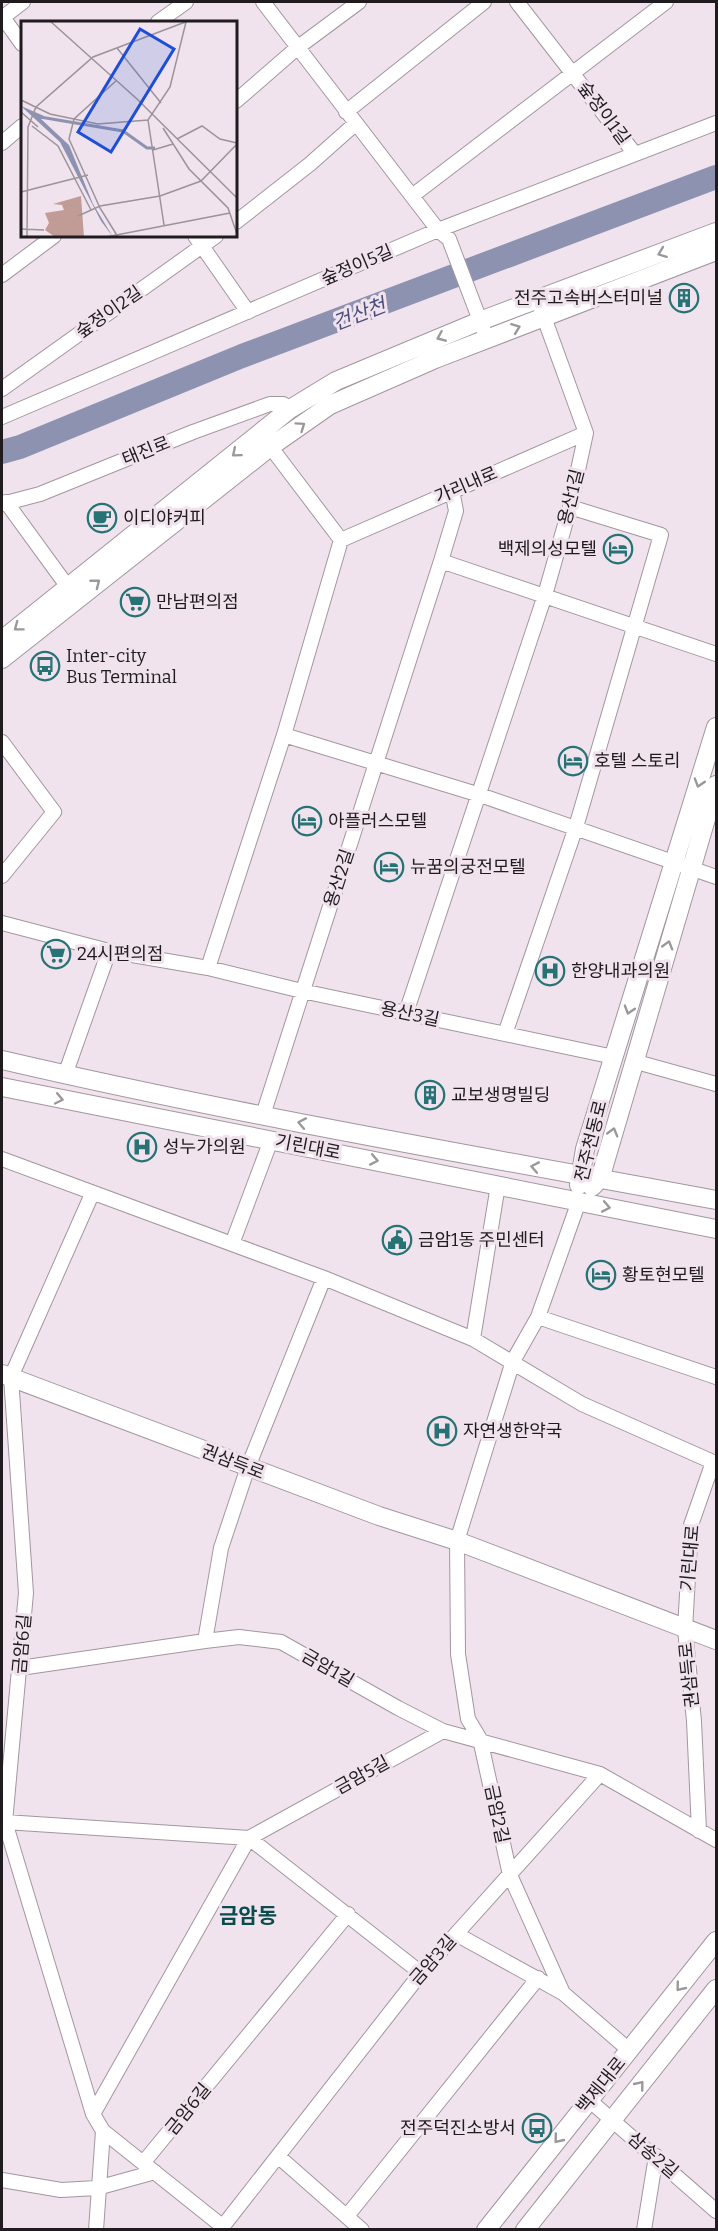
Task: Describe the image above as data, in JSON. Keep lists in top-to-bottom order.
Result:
{
  "streets": {
    "street": [
      "숲정이1길",
      "숲정이5길",
      "숲정이2길",
      "태진로",
      "가리내로",
      "용산1길",
      "용산2길",
      "용산3길",
      "전주천동로",
      "기린대로",
      "권삼득로",
      "금암6길",
      "금암1길",
      "금암5길",
      "금암2길",
      "금암3길",
      "백제대로",
      "삼송2길"
    ]
  },
  "crossings": [
    ["숲정이1길", "숲정이5길"],
    ["가리내로", "용산1길"],
    ["용산2길", "용산3길"],
    ["용산2길", "기린대로"],
    ["용산3길", "전주천동로"],
    ["용산3길", "기린대로"],
    ["전주천동로", "기린대로"],
    ["기린대로", "권삼득로"],
    ["권삼득로", "금암6길"],
    ["권삼득로", "금암2길"],
    ["금암6길", "금암1길"],
    ["금암6길", "금암3길"],
    ["금암1길", "금암5길"],
    ["금암2길", "금암3길"],
    ["금암2길", "백제대로"],
    ["백제대로", "삼송2길"]
  ],
  "districts": ["금암동"],
  "water": ["건산천"],
  "places": {
    "building": ["전주고속버스터미널", "교보생명빌딩"],
    "cafe": ["이디야커피"],
    "hotel": [
      "백제의성모텔",
      "호텔 스토리",
      "아플러스모텔",
      "뉴꿈의궁전모텔",
      "황토현모텔"
    ],
    "supermarket": ["만남편의점", "24시편의점"],
    "bus stop": ["Inter-city Bus Terminal", "전주덕진소방서"],
    "hospital": ["한양내과의원", "성누가의원", "자연생한약국"],
    "public building": ["금암1동 주민센터"]
  }
}
